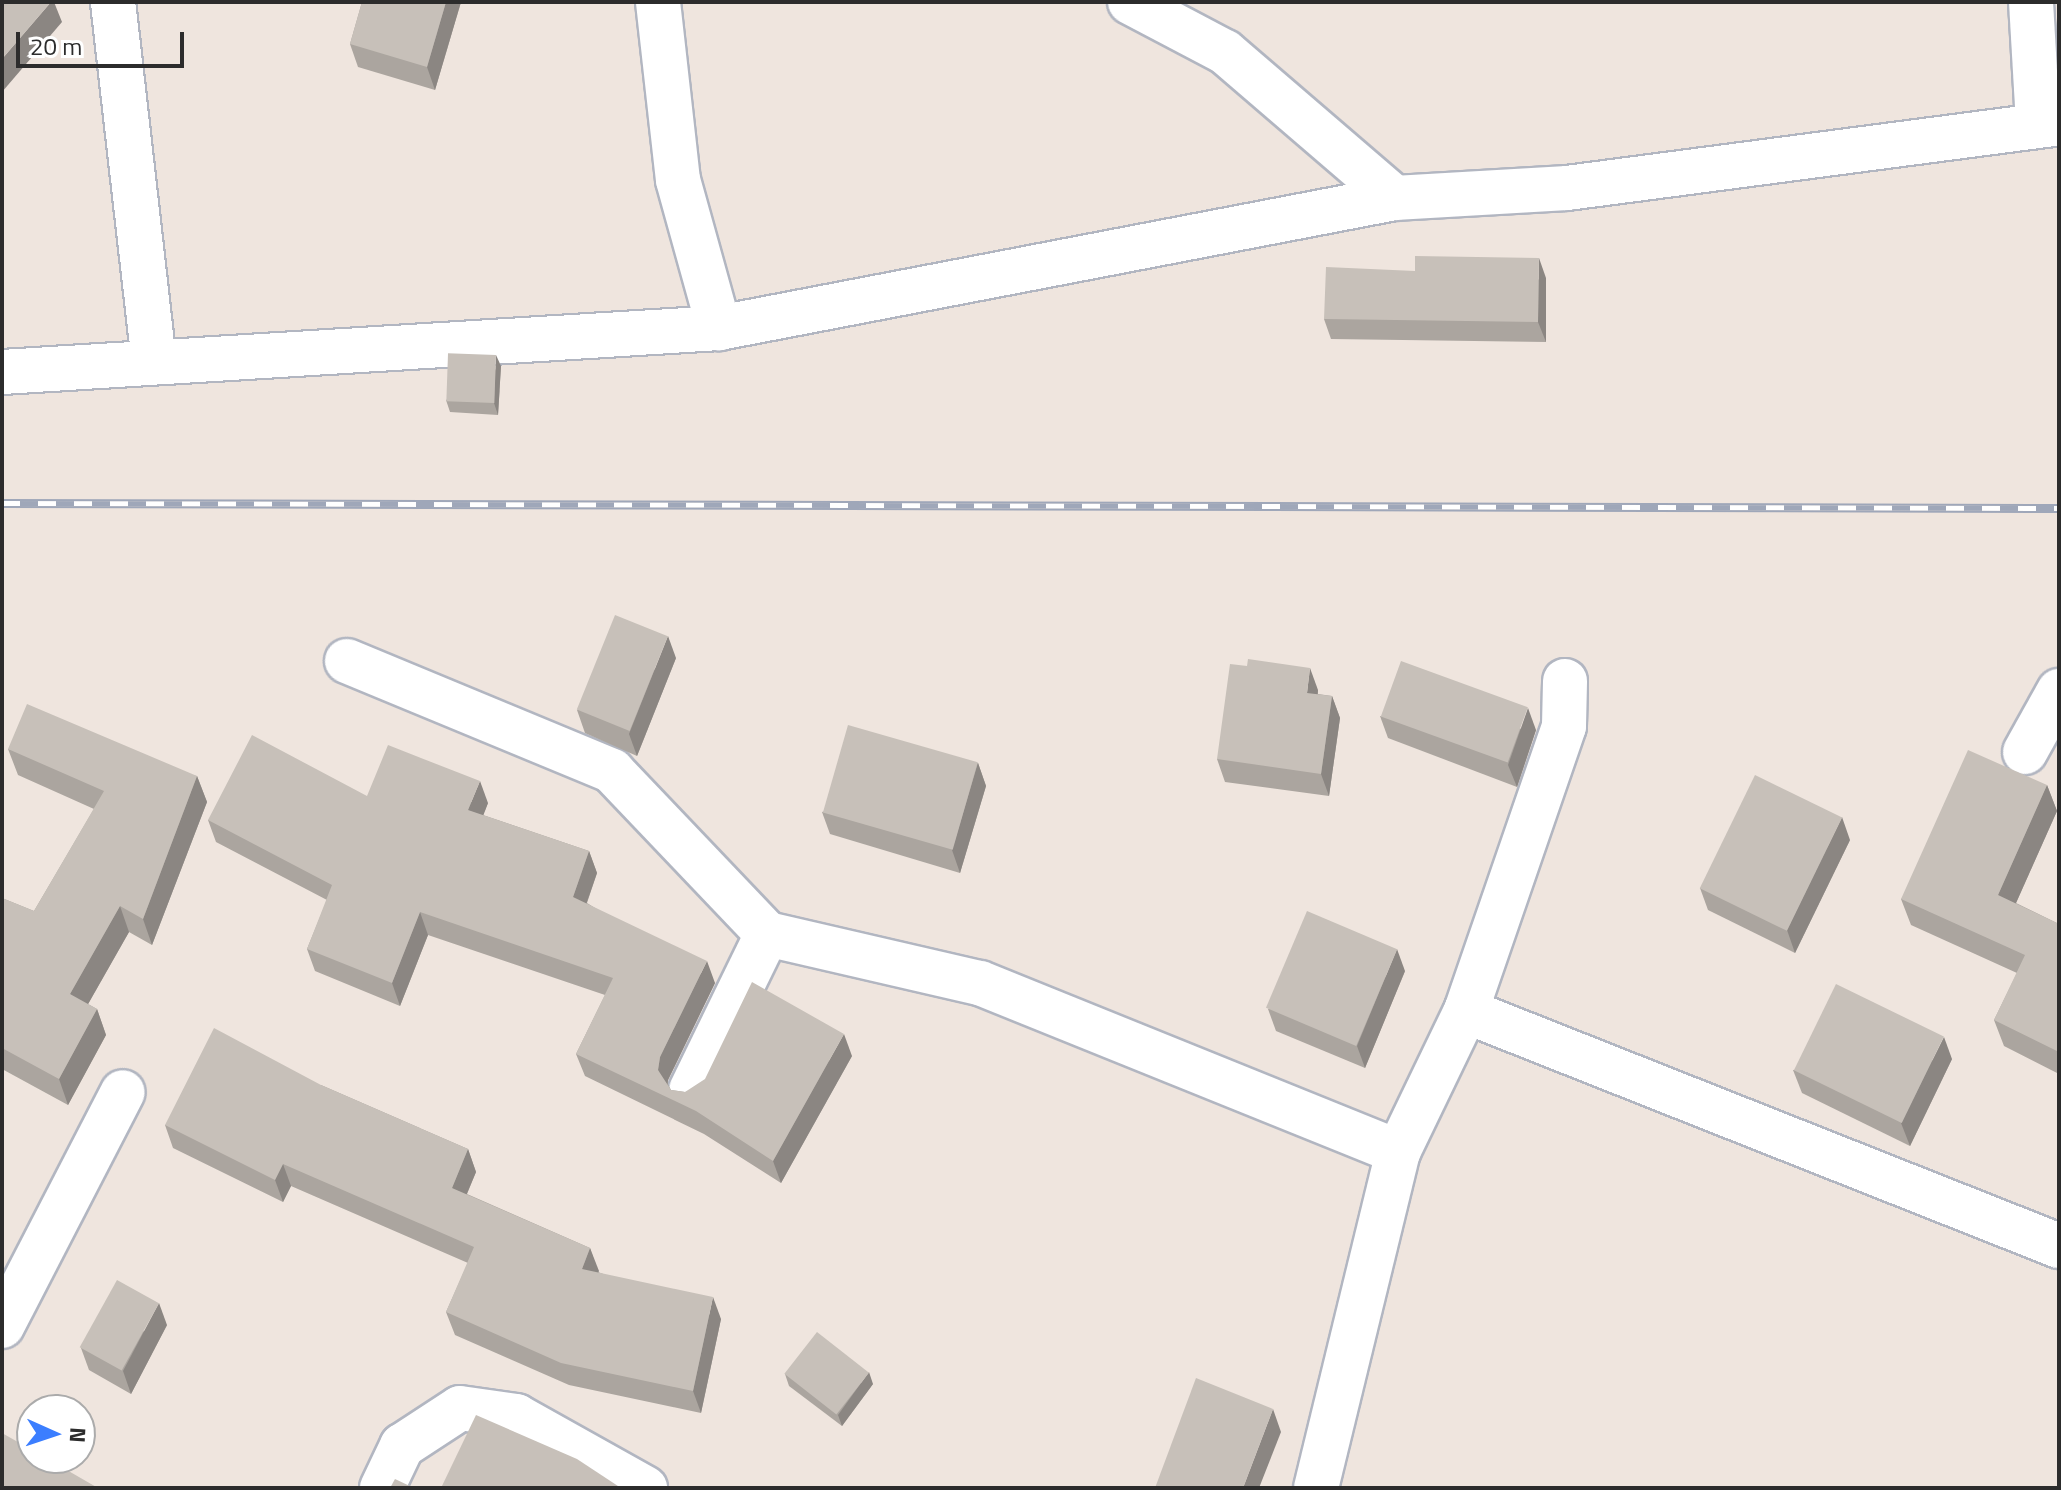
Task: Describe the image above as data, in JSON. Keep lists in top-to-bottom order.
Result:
{
  "scale_bar": "20 m",
  "north": "right"
}
